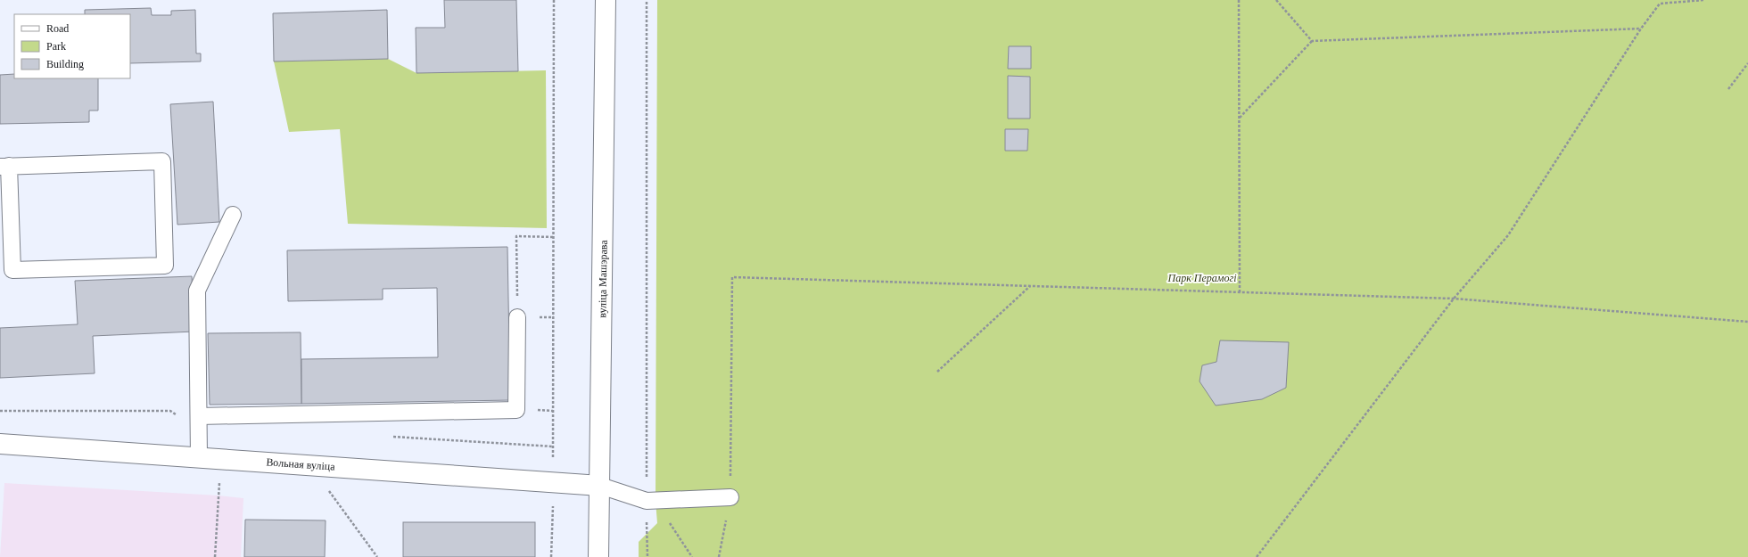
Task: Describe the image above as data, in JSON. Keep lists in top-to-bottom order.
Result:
{
  "streets": {
    "street": ["вуліца Машэрава", "Вольная вуліца"]
  },
  "crossings": [
    ["вуліца Машэрава", "Вольная вуліца"]
  ],
  "parks": ["Парк Перамогі"],
  "legend": ["Road", "Park", "Building"]
}
